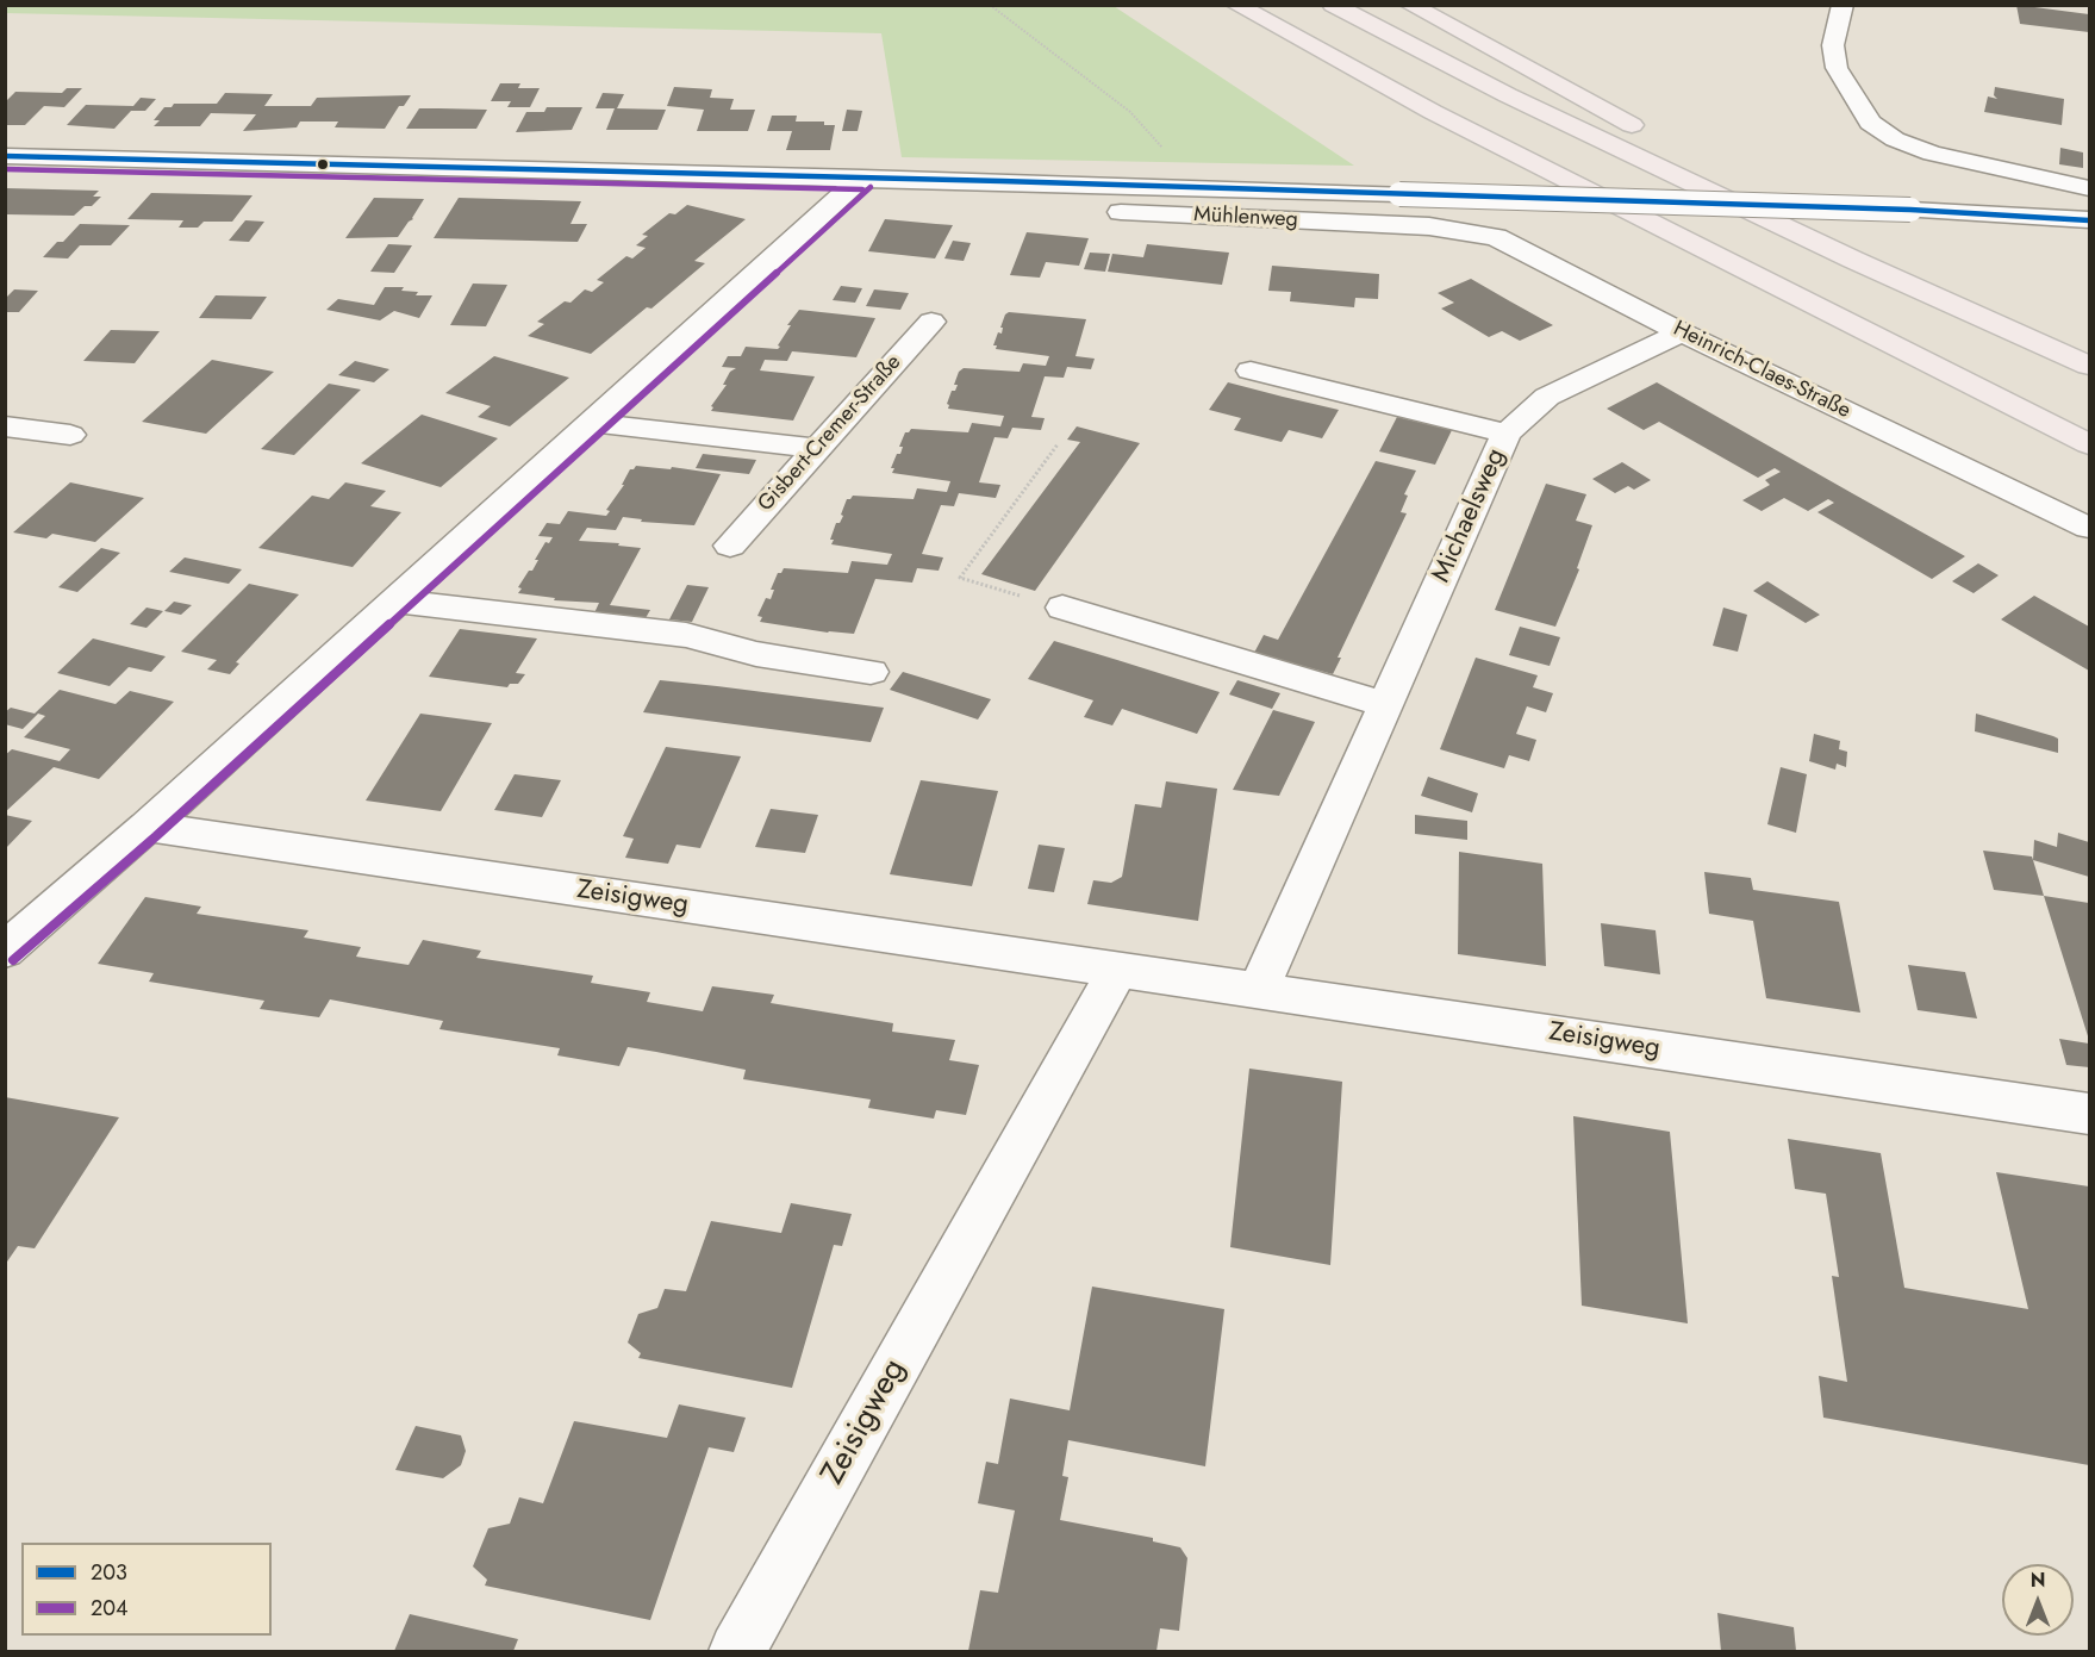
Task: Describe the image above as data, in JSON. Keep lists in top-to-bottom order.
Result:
{
  "streets": {
    "street": [
      "Mühlenweg",
      "Heinrich-Claes-Straße",
      "Gisbert-Cremer-Straße",
      "Michaelsweg",
      "Zeisigweg"
    ]
  },
  "crossings": [
    ["Mühlenweg", "Heinrich-Claes-Straße"],
    ["Heinrich-Claes-Straße", "Michaelsweg"],
    ["Michaelsweg", "Zeisigweg"]
  ],
  "lines": ["transit line 203", "transit line 204"],
  "legend": ["203", "204"],
  "north": "top"
}
